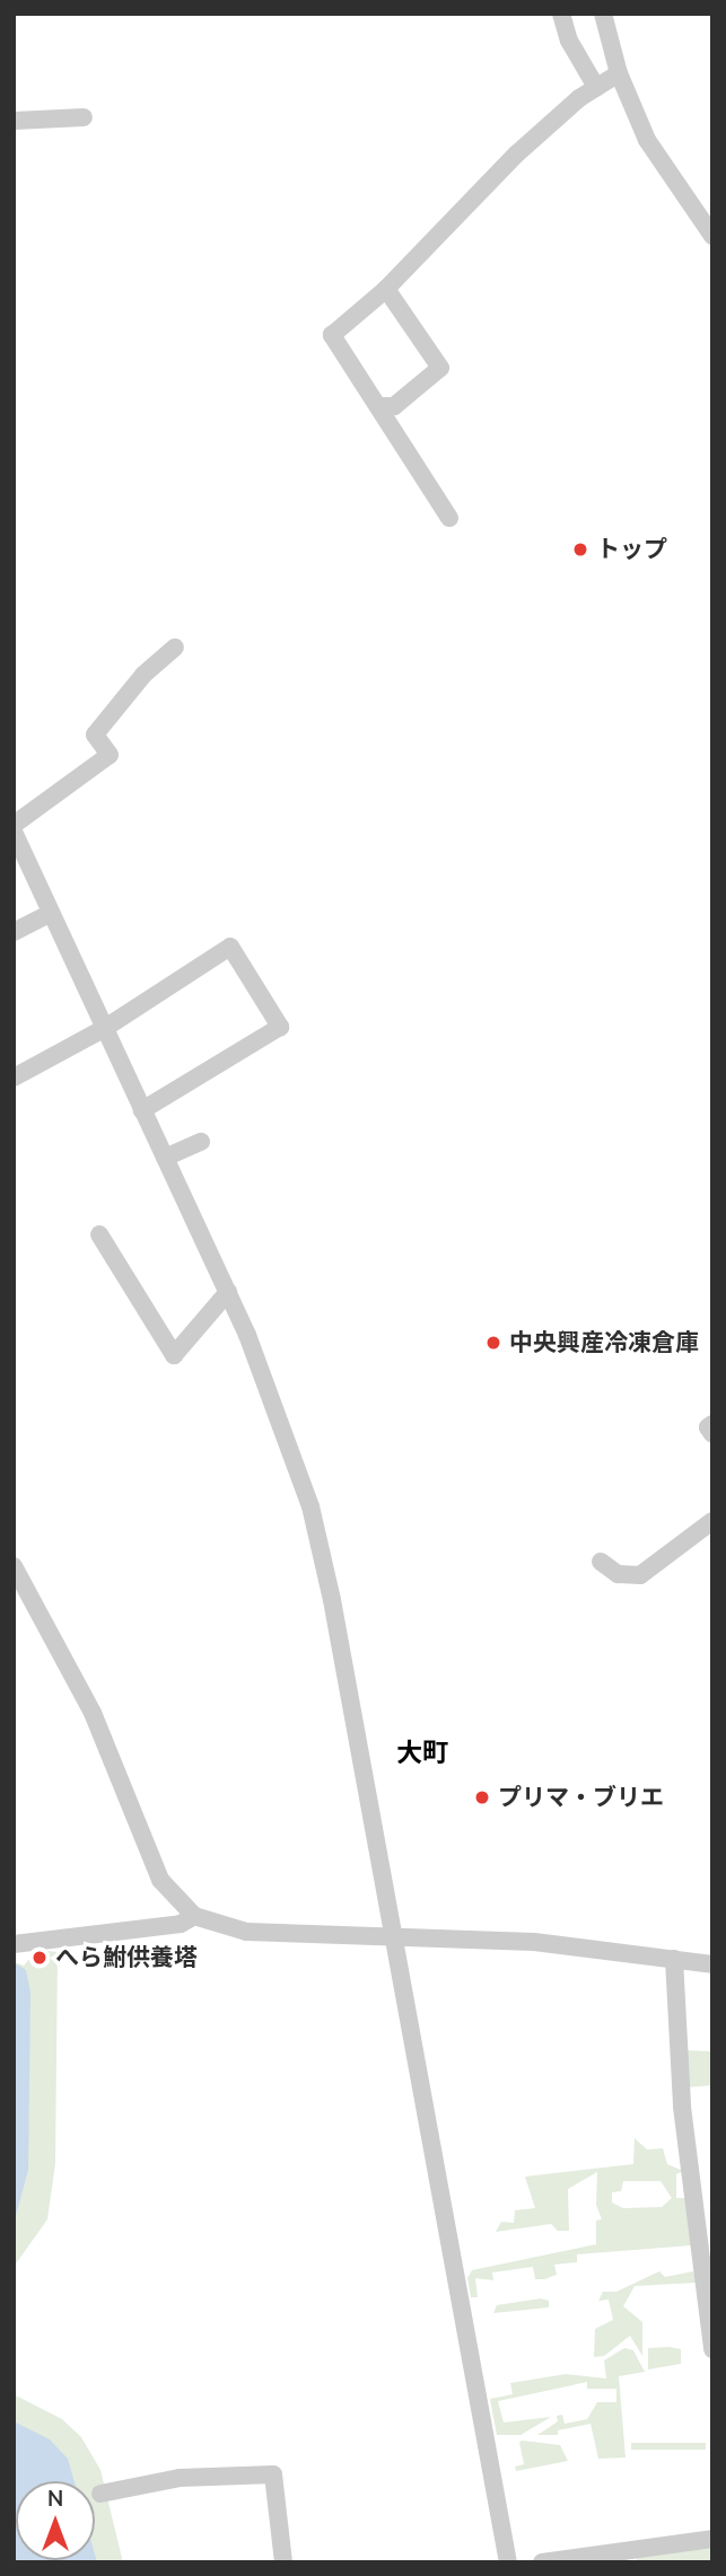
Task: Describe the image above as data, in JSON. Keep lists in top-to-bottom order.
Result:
{
  "districts": ["大町"],
  "places": [
    "トップ",
    "中央興産冷凍倉庫",
    "プリマ・ブリエ",
    "へら鮒供養塔"
  ],
  "north": "top"
}
